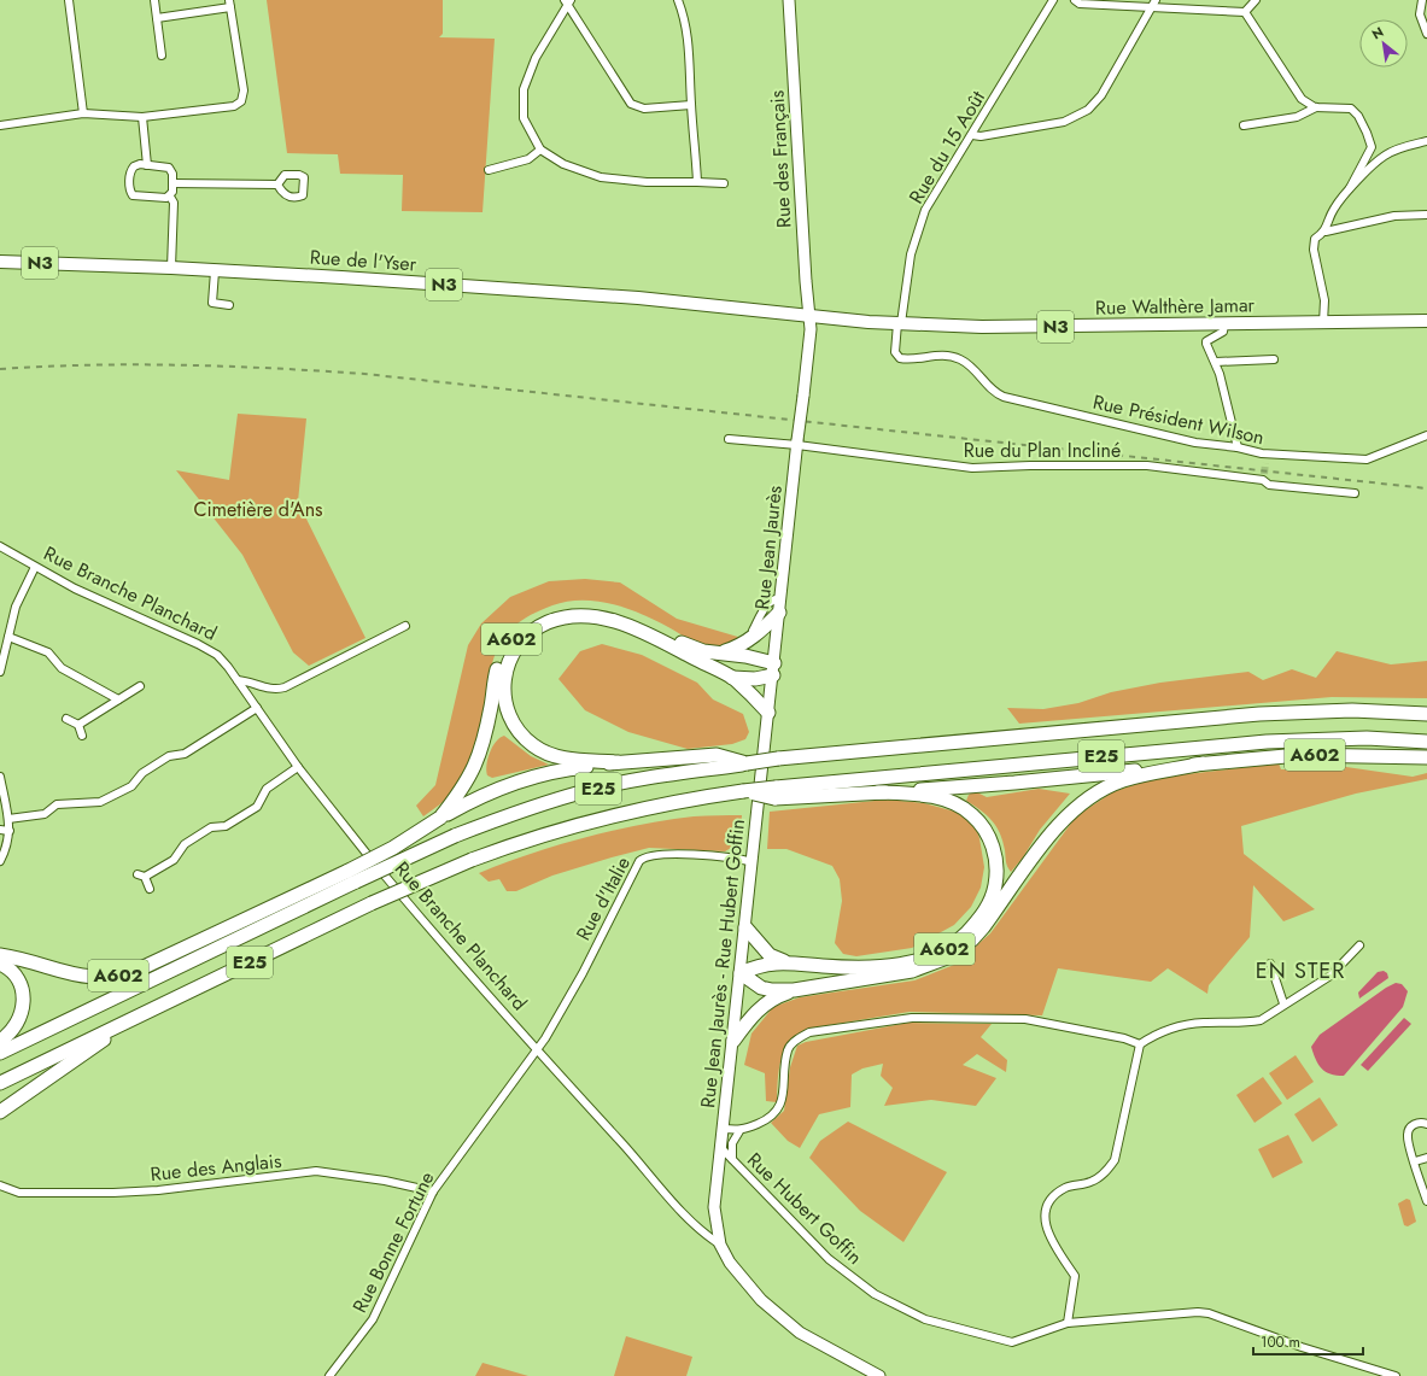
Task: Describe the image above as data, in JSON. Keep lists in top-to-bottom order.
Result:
{
  "streets": {
    "highway": ["A602", "E25"],
    "main road": [
      "Rue des Français",
      "Rue de l'Yser",
      "N3",
      "Rue Walthère Jamar",
      "Rue Jean Jaurès",
      "Rue Branche Planchard",
      "Rue Jean Jaurès - Rue Hubert Goffin"
    ],
    "street": [
      "Rue du 15 Août",
      "Rue Président Wilson",
      "Rue du Plan Incliné",
      "Rue d'Italie",
      "Rue des Anglais",
      "Rue Hubert Goffin",
      "Rue Bonne Fortune"
    ]
  },
  "crossings": [
    ["Rue du 15 Août", "Rue Walthère Jamar"],
    ["Rue du 15 Août", "Rue Président Wilson"],
    ["Rue des Français", "Rue de l'Yser"],
    ["Rue des Français", "Rue Walthère Jamar"],
    ["Rue des Français", "Rue Jean Jaurès"],
    ["Rue de l'Yser", "Rue Walthère Jamar"],
    ["Rue de l'Yser", "Rue Jean Jaurès"],
    ["Rue Walthère Jamar", "Rue Jean Jaurès"],
    ["Rue du Plan Incliné", "Rue Jean Jaurès"],
    ["Rue Jean Jaurès", "A602"],
    ["Rue Jean Jaurès", "Rue Jean Jaurès - Rue Hubert Goffin"],
    ["Rue Branche Planchard", "Rue d'Italie"],
    ["Rue Branche Planchard", "Rue Bonne Fortune"],
    ["A602", "E25"],
    ["A602", "Rue Jean Jaurès - Rue Hubert Goffin"],
    ["Rue d'Italie", "Rue Jean Jaurès - Rue Hubert Goffin"],
    ["Rue d'Italie", "Rue Bonne Fortune"],
    ["Rue Jean Jaurès - Rue Hubert Goffin", "Rue Hubert Goffin"],
    ["Rue des Anglais", "Rue Bonne Fortune"]
  ],
  "districts": ["EN STER"],
  "parks": ["Cimetière d'Ans"],
  "scale_bar": "100 m",
  "north": "top left"
}
